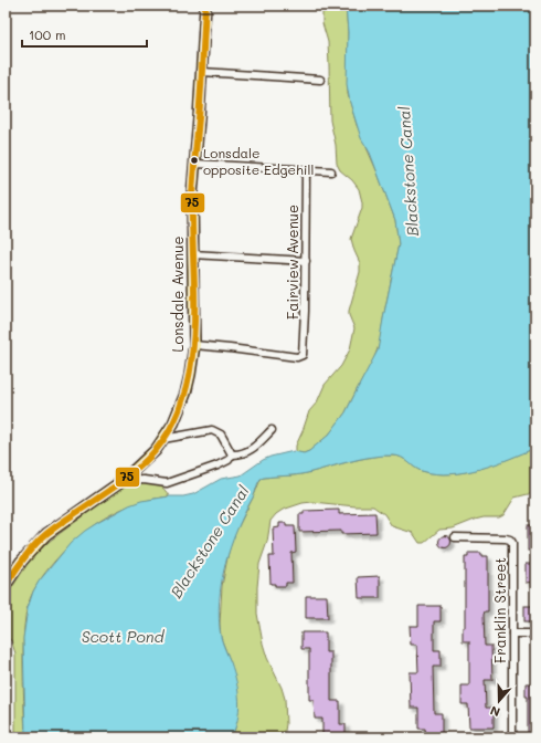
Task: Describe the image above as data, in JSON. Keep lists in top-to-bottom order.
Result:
{
  "streets": {
    "main road": ["Lonsdale Avenue"],
    "street": ["Fairview Avenue", "Franklin Street"]
  },
  "crossings": [
    ["Fairview Avenue", "Lonsdale Avenue"]
  ],
  "water": ["Blackstone Canal", "Scott Pond"],
  "places": ["Lonsdale opposite Edgehill"],
  "lines": ["transit line 75"],
  "scale_bar": "100 m",
  "north": "bottom"
}
